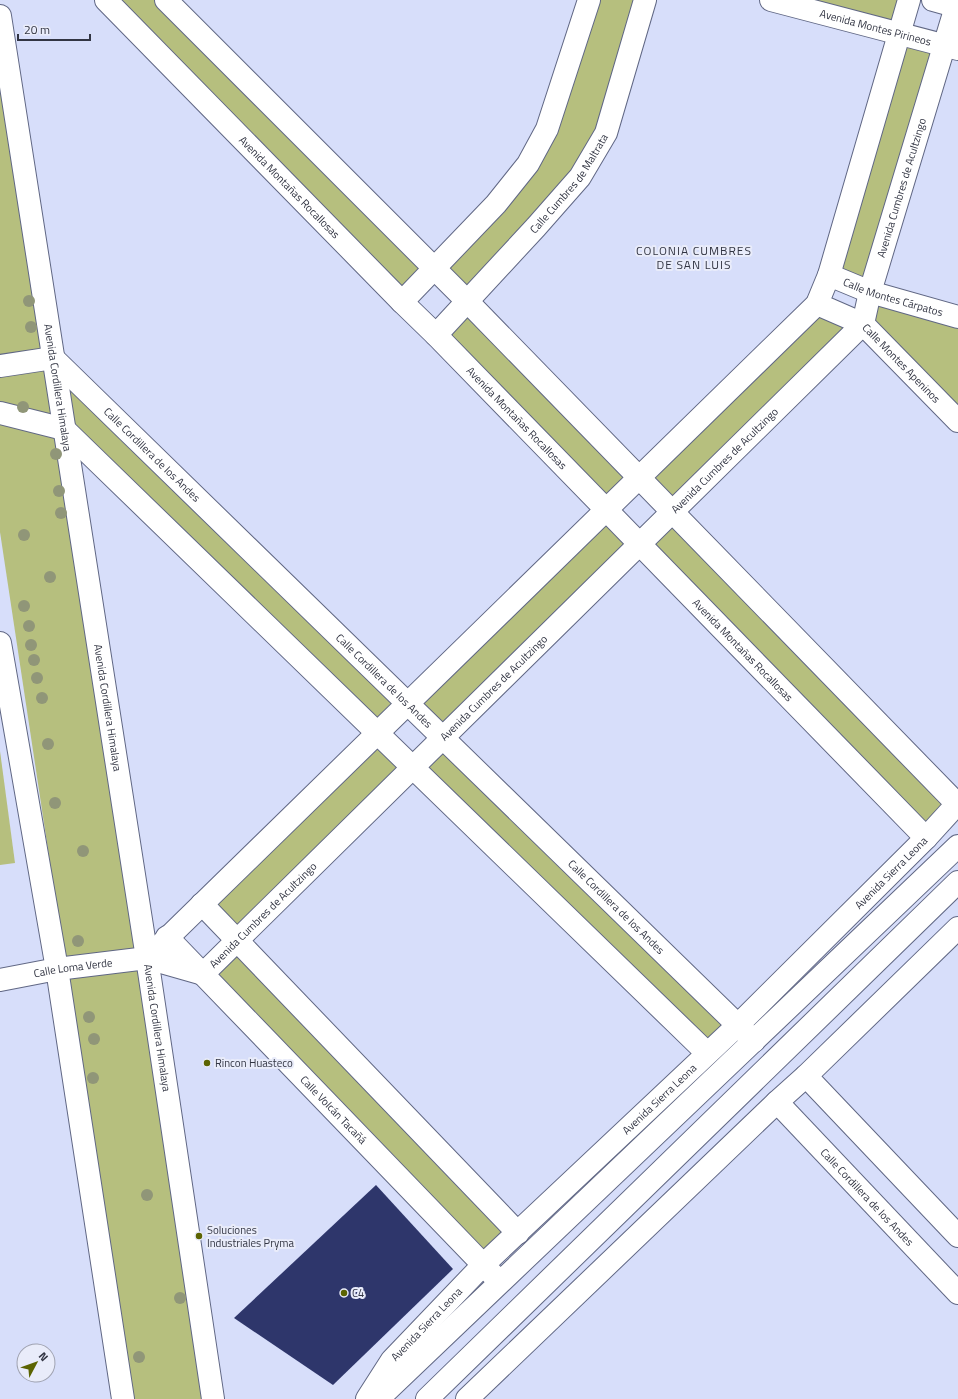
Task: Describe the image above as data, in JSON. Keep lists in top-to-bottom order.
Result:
{
  "streets": {
    "main road": [
      "Avenida Montes Pirineos",
      "Calle Cumbres de Maltrata",
      "Avenida Montañas Rocallosas",
      "Avenida Cumbres de Acultzingo",
      "Calle Montes Cárpatos",
      "Calle Montes Apeninos",
      "Avenida Cordillera Himalaya",
      "Calle Cordillera de los Andes",
      "Avenida Sierra Leona",
      "Calle Loma Verde",
      "Calle Volcán Tacañá"
    ]
  },
  "crossings": [
    ["Avenida Montes Pirineos", "Avenida Cumbres de Acultzingo"],
    ["Calle Cumbres de Maltrata", "Avenida Montañas Rocallosas"],
    ["Avenida Montañas Rocallosas", "Avenida Cumbres de Acultzingo"],
    ["Avenida Montañas Rocallosas", "Avenida Sierra Leona"],
    ["Avenida Cumbres de Acultzingo", "Calle Montes Cárpatos"],
    ["Avenida Cumbres de Acultzingo", "Calle Montes Apeninos"],
    ["Avenida Cumbres de Acultzingo", "Avenida Cordillera Himalaya"],
    ["Avenida Cumbres de Acultzingo", "Calle Cordillera de los Andes"],
    ["Avenida Cumbres de Acultzingo", "Calle Loma Verde"],
    ["Avenida Cumbres de Acultzingo", "Calle Volcán Tacañá"],
    ["Avenida Cordillera Himalaya", "Calle Cordillera de los Andes"],
    ["Avenida Cordillera Himalaya", "Calle Loma Verde"],
    ["Calle Cordillera de los Andes", "Avenida Sierra Leona"],
    ["Avenida Sierra Leona", "Calle Volcán Tacañá"]
  ],
  "districts": ["COLONIA CUMBRES DE SAN LUIS"],
  "places": ["Rincon Huasteco", "Soluciones Industriales Pryma", "C4"],
  "scale_bar": "20 m",
  "north": "top right"
}
